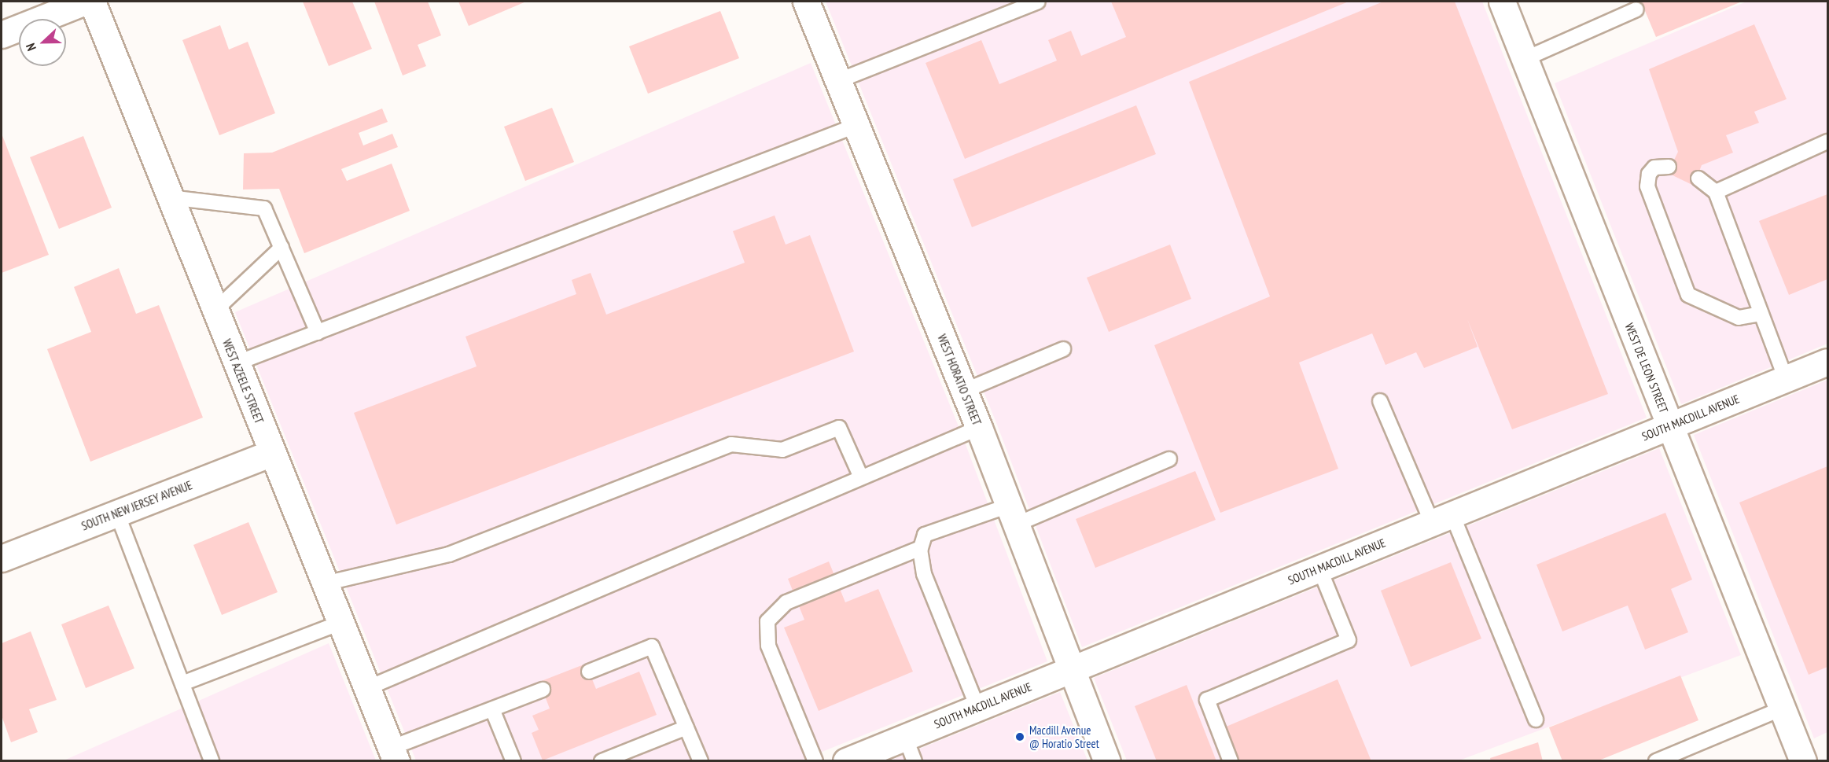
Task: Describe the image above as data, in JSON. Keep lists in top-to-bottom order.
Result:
{
  "streets": {
    "street": [
      "WEST DE LEON STREET",
      "WEST HORATIO STREET",
      "WEST AZEELE STREET",
      "SOUTH MACDILL AVENUE",
      "SOUTH NEW JERSEY AVENUE"
    ]
  },
  "crossings": [
    ["WEST DE LEON STREET", "SOUTH MACDILL AVENUE"],
    ["WEST HORATIO STREET", "SOUTH MACDILL AVENUE"],
    ["WEST AZEELE STREET", "SOUTH NEW JERSEY AVENUE"]
  ],
  "places": ["Macdill Avenue @ Horatio Street"],
  "north": "left"
}
